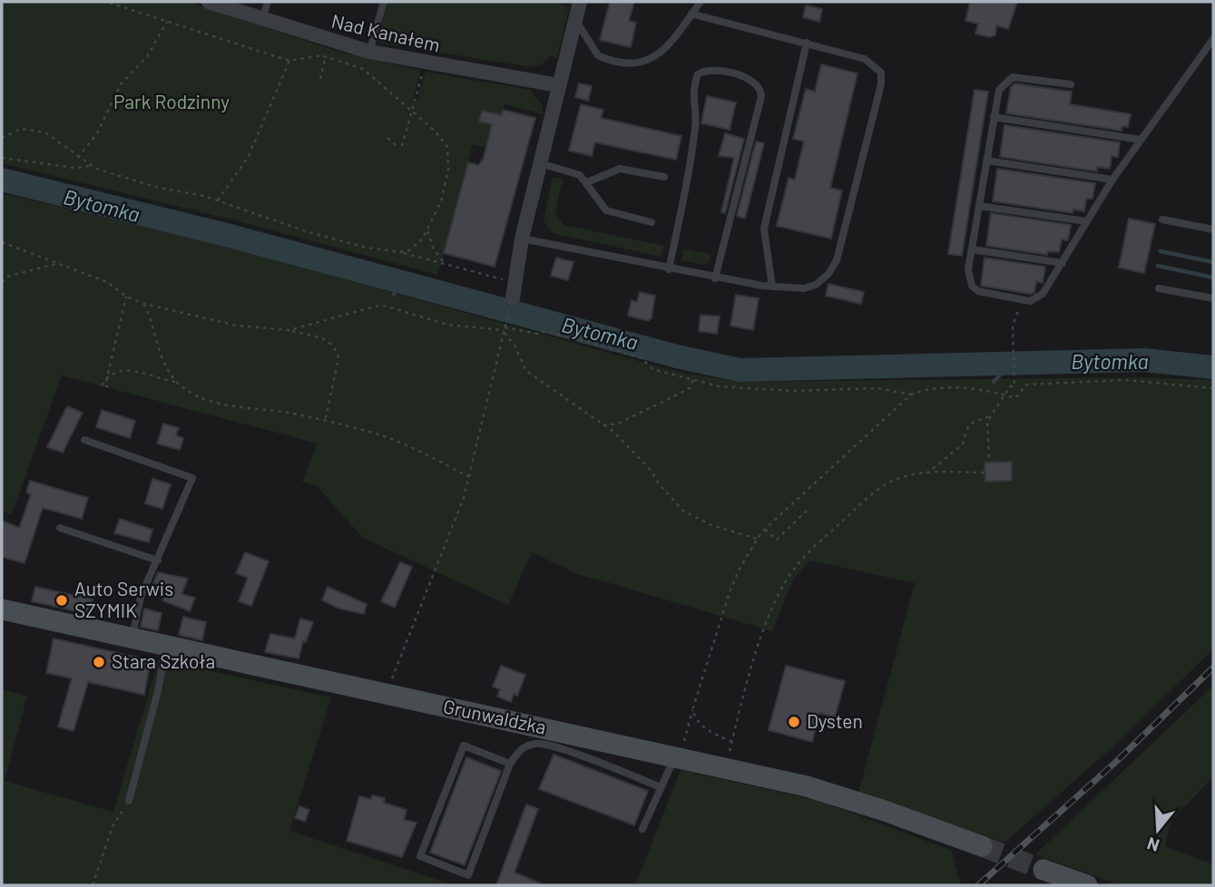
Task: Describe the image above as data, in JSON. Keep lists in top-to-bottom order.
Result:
{
  "streets": {
    "street": ["Nad Kanałem", "Grunwaldzka"]
  },
  "water": ["Bytomka"],
  "parks": ["Park Rodzinny"],
  "places": ["Auto Serwis SZYMIK", "Stara Szkoła", "Dysten"],
  "north": "bottom"
}
